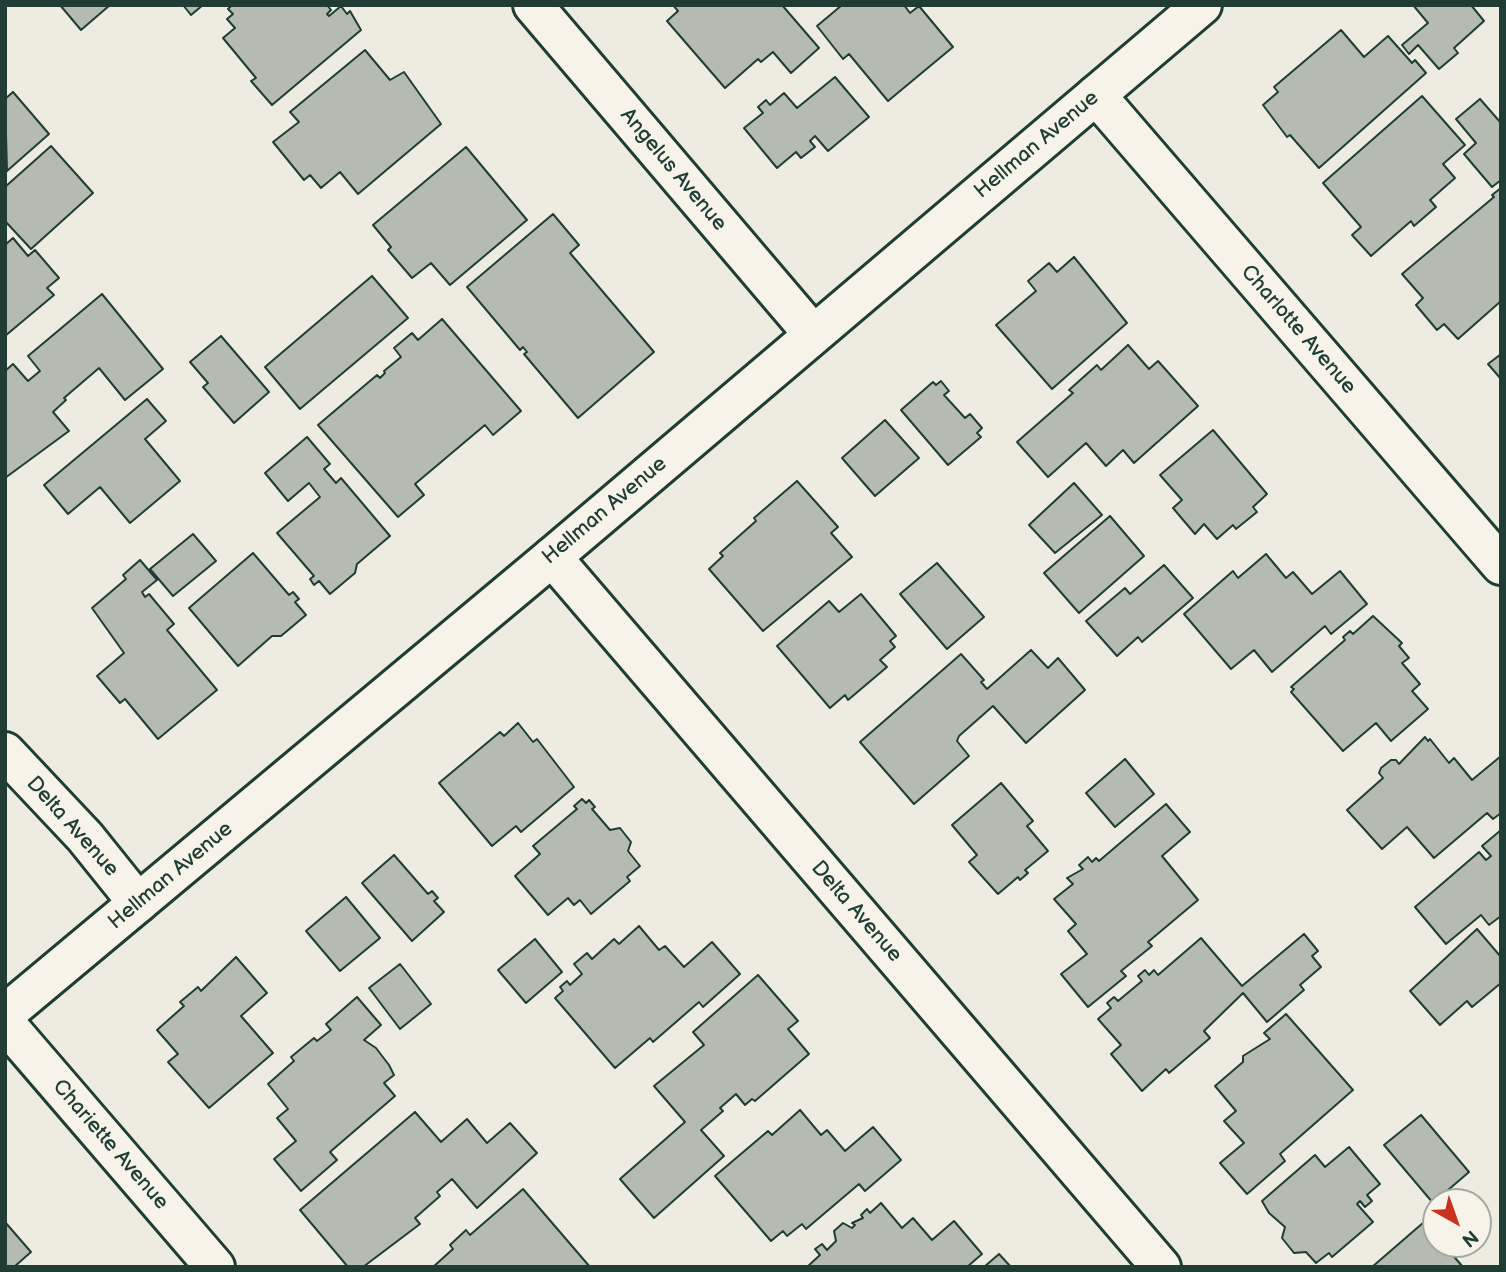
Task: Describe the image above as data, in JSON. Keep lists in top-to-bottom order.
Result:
{
  "streets": {
    "street": [
      "Hellman Avenue",
      "Angelus Avenue",
      "Charlotte Avenue",
      "Delta Avenue",
      "Chariette Avenue"
    ]
  },
  "crossings": [
    ["Hellman Avenue", "Angelus Avenue"],
    ["Hellman Avenue", "Charlotte Avenue"],
    ["Hellman Avenue", "Delta Avenue"]
  ],
  "north": "bottom right"
}
